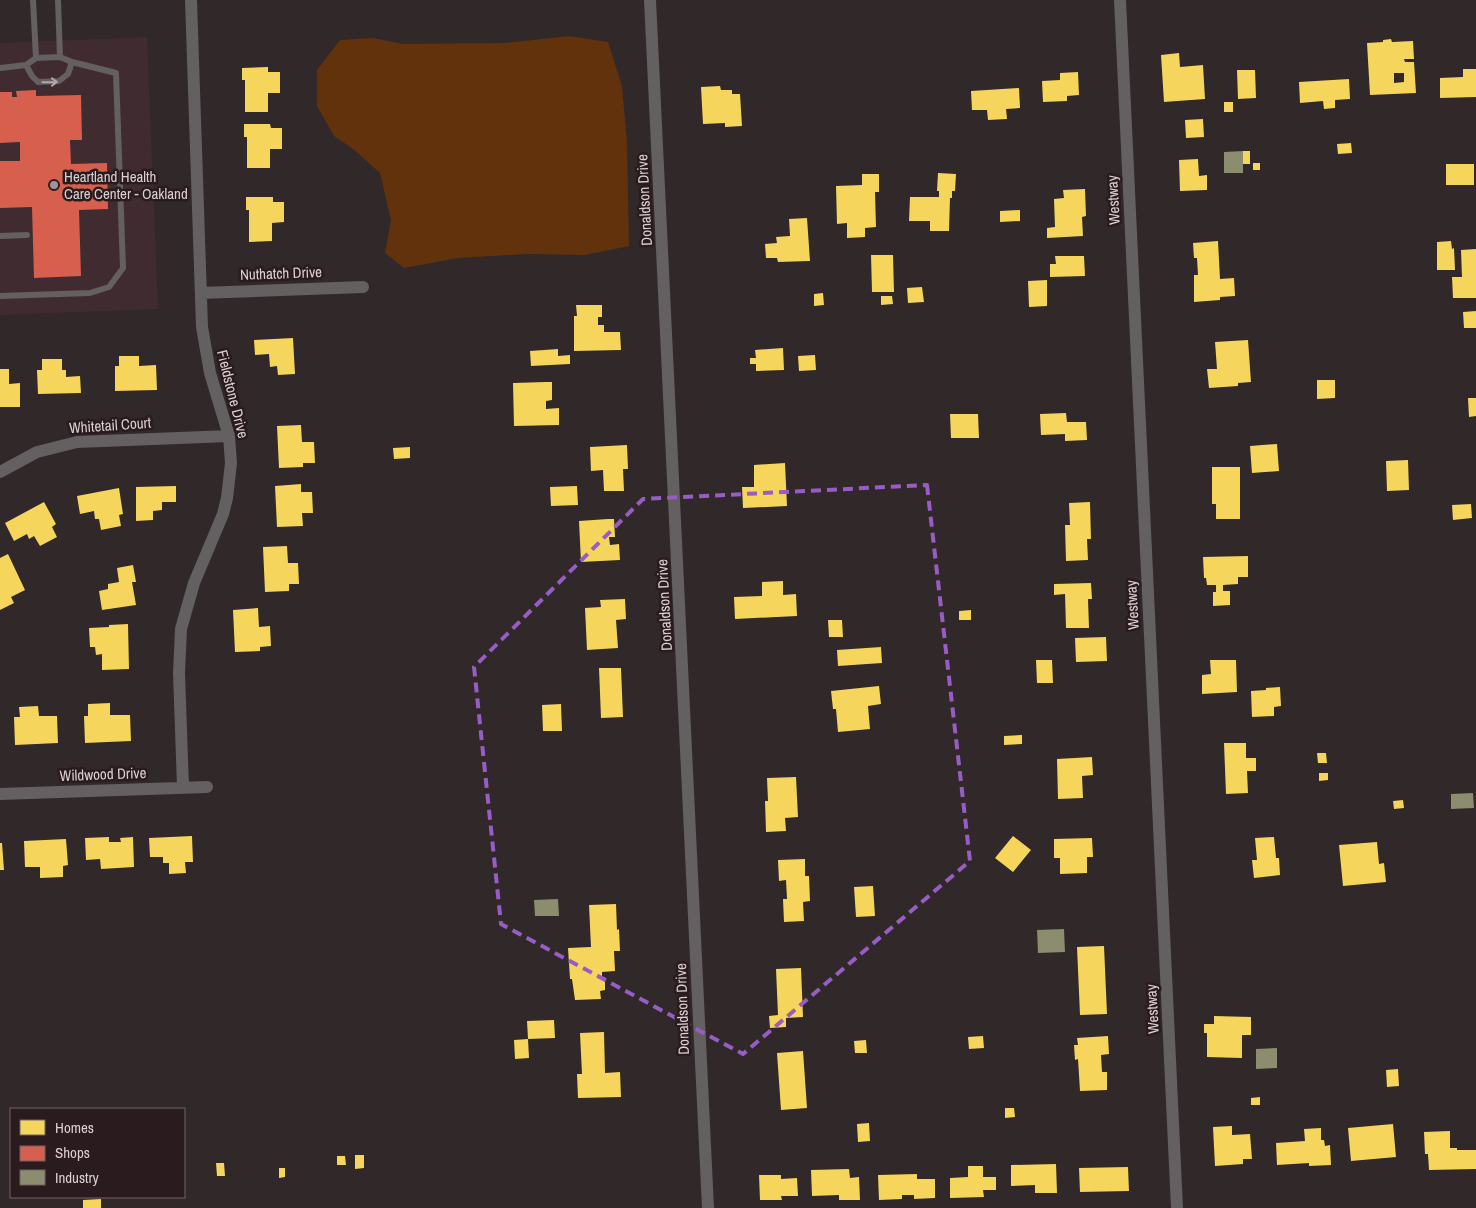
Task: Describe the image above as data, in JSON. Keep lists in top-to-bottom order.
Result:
{
  "streets": {
    "street": [
      "Donaldson Drive",
      "Westway",
      "Nuthatch Drive",
      "Fieldstone Drive",
      "Whitetail Court",
      "Wildwood Drive"
    ]
  },
  "crossings": [
    ["Nuthatch Drive", "Fieldstone Drive"],
    ["Fieldstone Drive", "Whitetail Court"],
    ["Fieldstone Drive", "Wildwood Drive"]
  ],
  "places": ["Heartland Health Care Center - Oakland"],
  "legend": ["Homes", "Shops", "Industry"]
}
